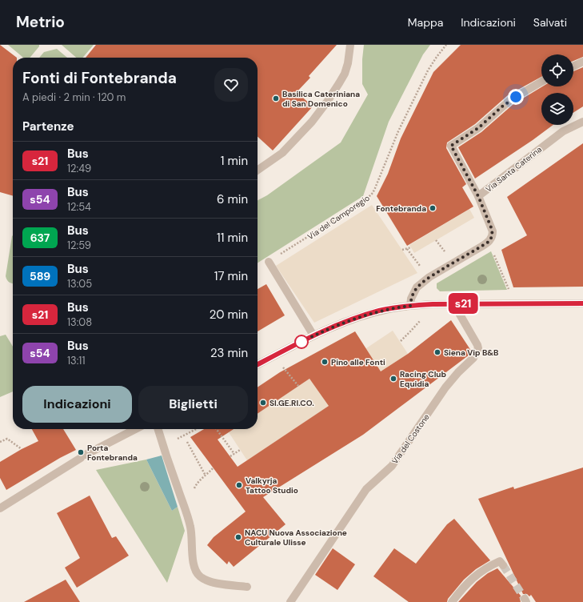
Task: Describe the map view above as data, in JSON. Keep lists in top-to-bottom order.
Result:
{
  "streets": {
    "street": ["Via Santa Caterina", "Via del Costone"],
    "path": ["Via del Camporegio"]
  },
  "places": [
    "Basilica Cateriniana di San Domenico",
    "Fontebranda",
    "Siena Vip B&B",
    "Pino alle Fonti",
    "Racing Club Equidia",
    "SI.GE.RI.CO.",
    "Porta Fontebranda",
    "Valkyrja Tattoo Studio",
    "NACU Nuova Associazione Culturale Ulisse"
  ],
  "lines": ["bus line s21"],
  "page": {
    "header": "Metrio",
    "nav": ["Mappa", "Indicazioni", "Salvati"],
    "on_map": "s21",
    "heading": [
      ["Fonti di Fontebranda", "A piedi · 2 min · 120 m"],
      "Partenze"
    ],
    "list": [
      {
        "mark": "s21",
        "name": "Bus",
        "note": "12:49",
        "value": "1 min"
      },
      {
        "mark": "s54",
        "name": "Bus",
        "note": "12:54",
        "value": "6 min"
      },
      {
        "mark": "637",
        "name": "Bus",
        "note": "12:59",
        "value": "11 min"
      },
      {
        "mark": "589",
        "name": "Bus",
        "note": "13:05",
        "value": "17 min"
      },
      {
        "mark": "s21",
        "name": "Bus",
        "note": "13:08",
        "value": "20 min"
      },
      {
        "mark": "s54",
        "name": "Bus",
        "note": "13:11",
        "value": "23 min"
      }
    ],
    "buttons": ["Indicazioni", "Biglietti"]
  }
}
